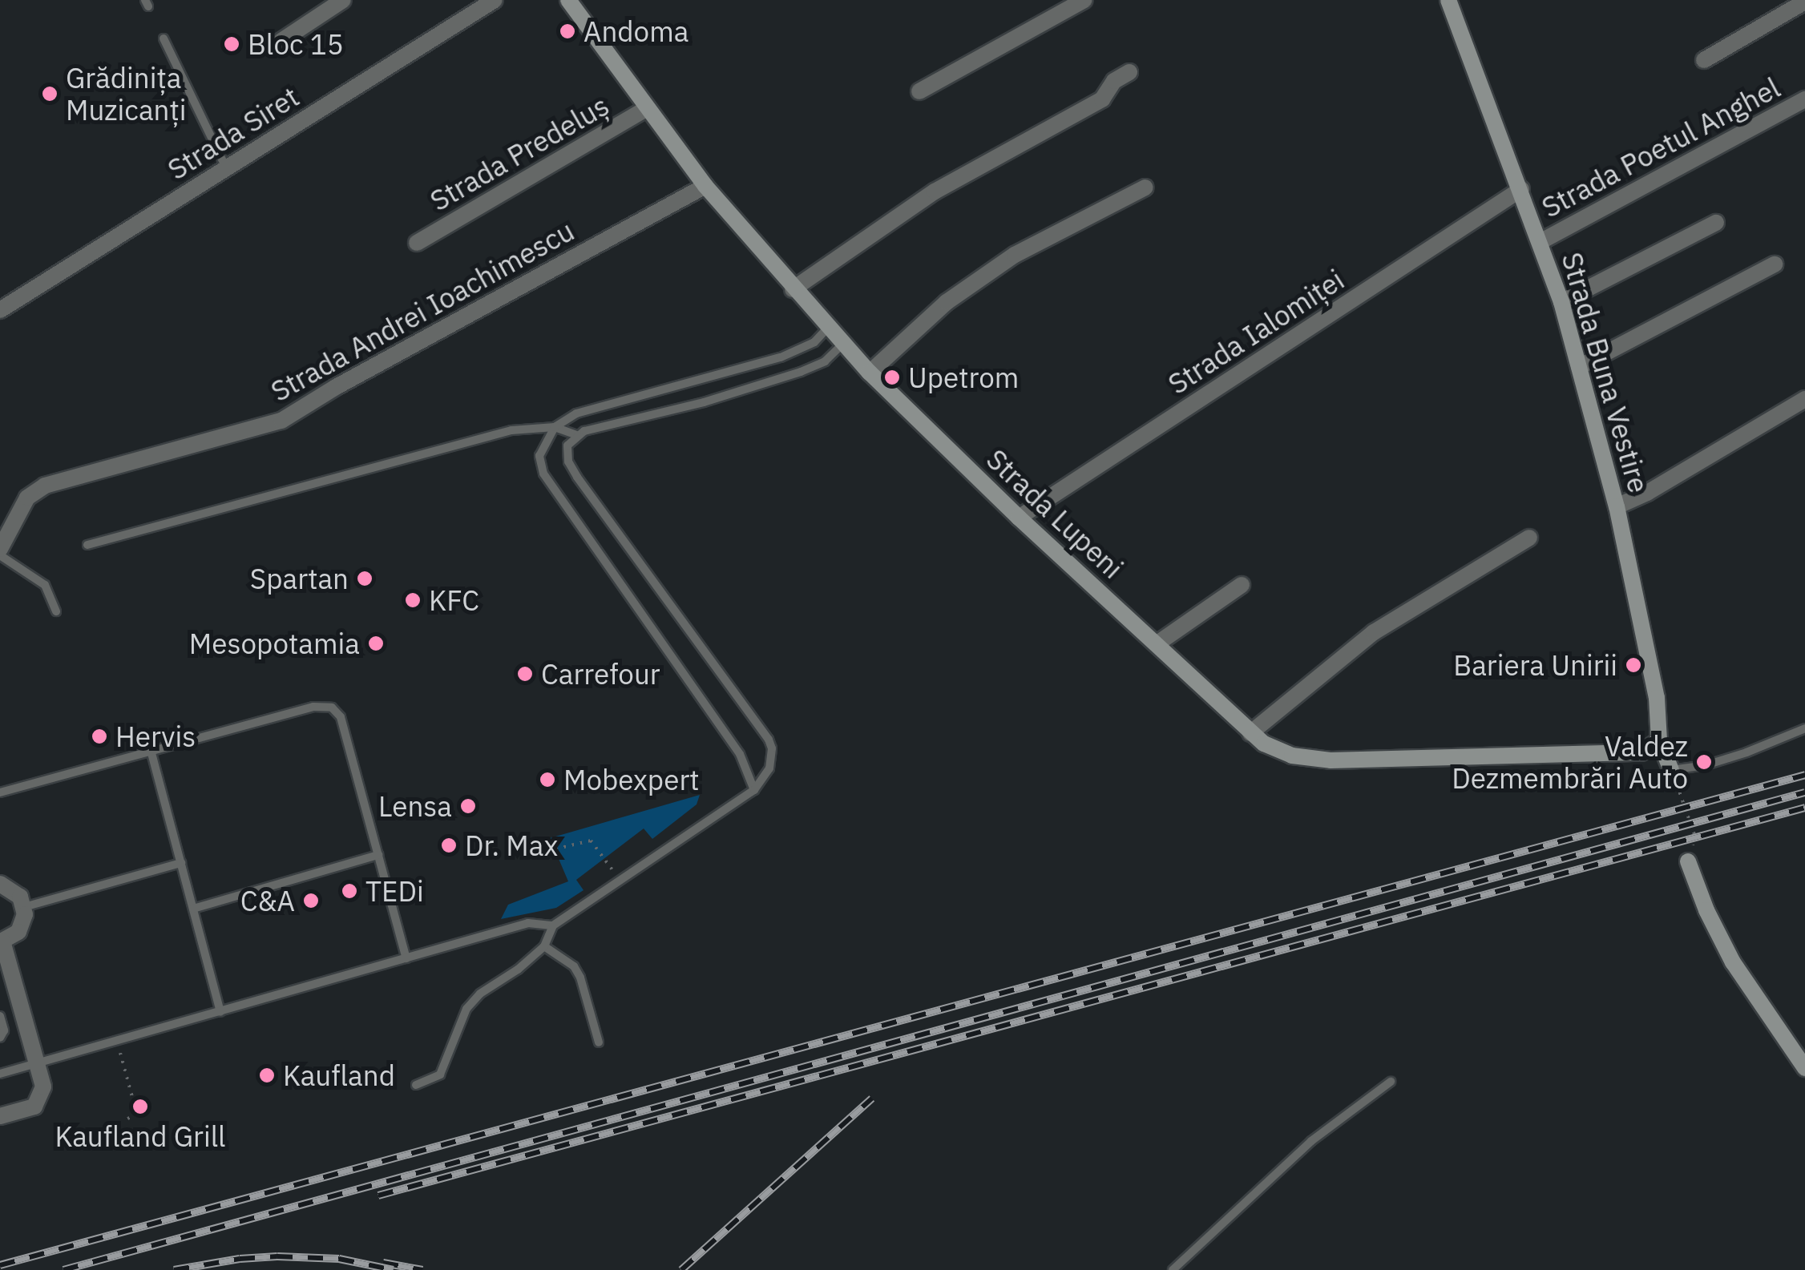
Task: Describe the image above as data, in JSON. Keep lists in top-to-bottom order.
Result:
{
  "streets": {
    "street": [
      "Strada Siret",
      "Strada Poetul Anghel",
      "Strada Predeluș",
      "Strada Andrei Ioachimescu",
      "Strada Ialomiței",
      "Strada Buna Vestire",
      "Strada Lupeni"
    ]
  },
  "crossings": [
    ["Strada Poetul Anghel", "Strada Buna Vestire"],
    ["Strada Predeluș", "Strada Lupeni"],
    ["Strada Andrei Ioachimescu", "Strada Lupeni"],
    ["Strada Ialomiței", "Strada Buna Vestire"],
    ["Strada Ialomiței", "Strada Lupeni"],
    ["Strada Buna Vestire", "Strada Lupeni"]
  ],
  "places": [
    "Andoma",
    "Bloc 15",
    "Grădinița Muzicanți",
    "Upetrom",
    "Spartan",
    "KFC",
    "Mesopotamia",
    "Bariera Unirii",
    "Carrefour",
    "Hervis",
    "Valdez Dezmembrări Auto",
    "Mobexpert",
    "Lensa",
    "Dr. Max",
    "TEDi",
    "C&A",
    "Kaufland",
    "Kaufland Grill"
  ]
}
